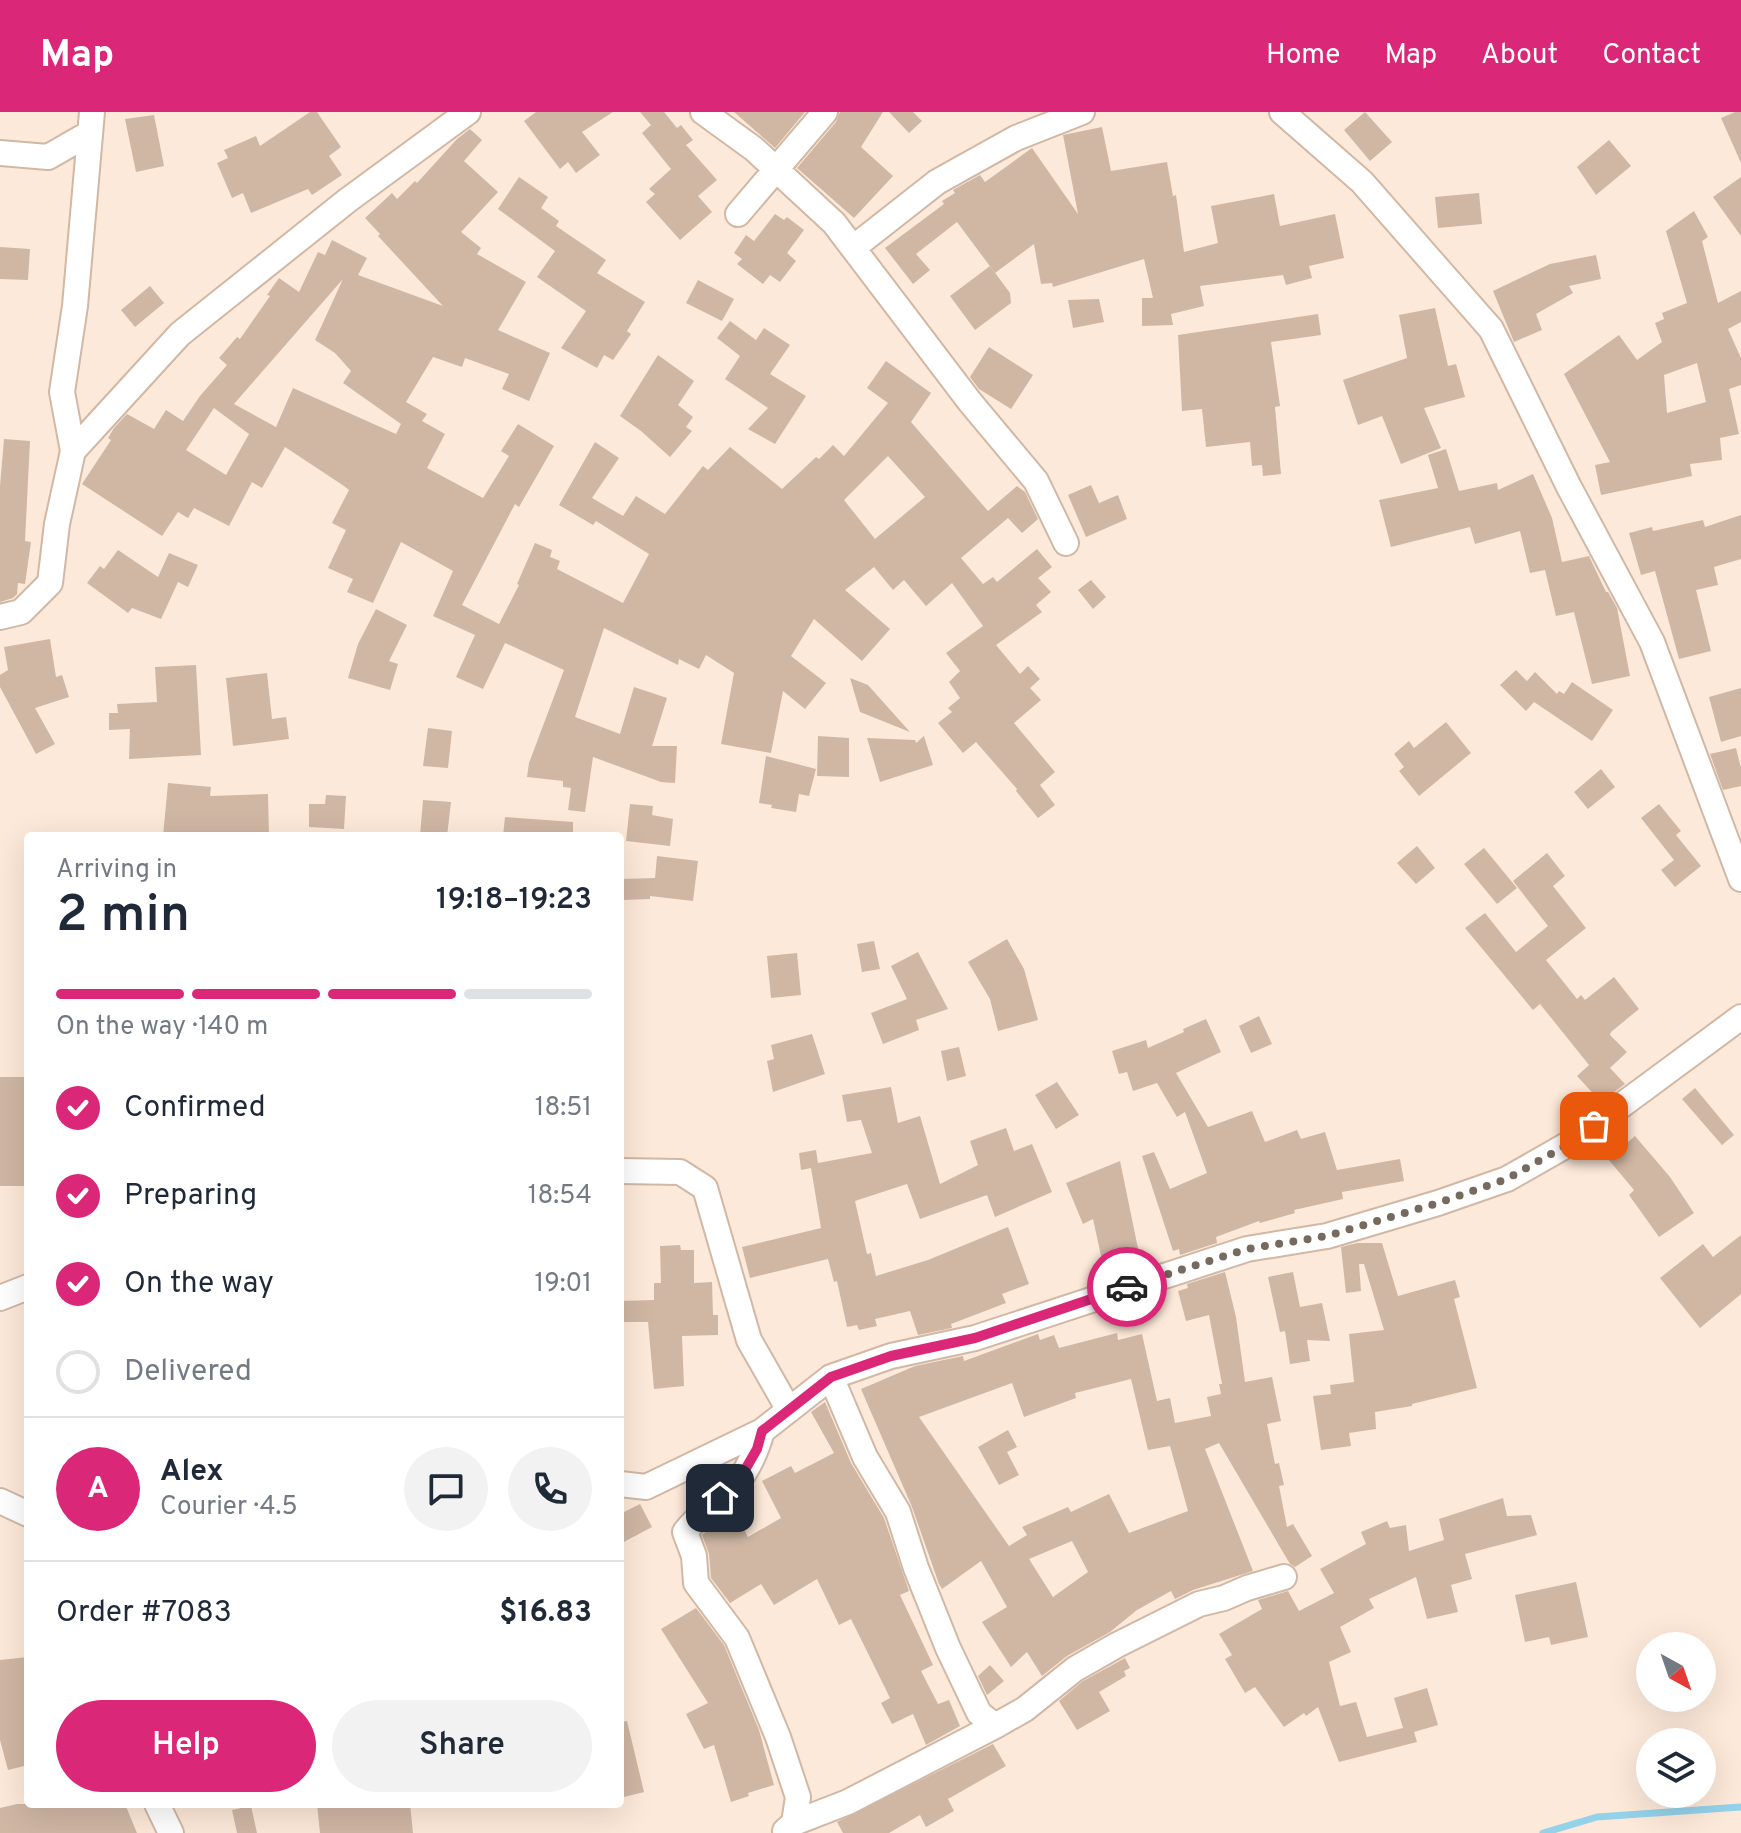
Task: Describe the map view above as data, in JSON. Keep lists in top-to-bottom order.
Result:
{
  "north": "bottom right",
  "page": {
    "header": "Map",
    "nav": [
      "Home",
      "Map",
      "About",
      "Contact"
    ],
    "heading": ["2 min", "Arriving in", "19:18–19:23"],
    "panel": [
      "Alex",
      "Courier · 4.5",
      "Order #7083",
      "$16.83"
    ],
    "bar": "On the way · 140 m",
    "list": [
      ["Confirmed", "18:51"],
      ["Preparing", "18:54"],
      ["On the way", "19:01"],
      "Delivered"
    ],
    "round": "A",
    "buttons": ["Help", "Share"]
  }
}
